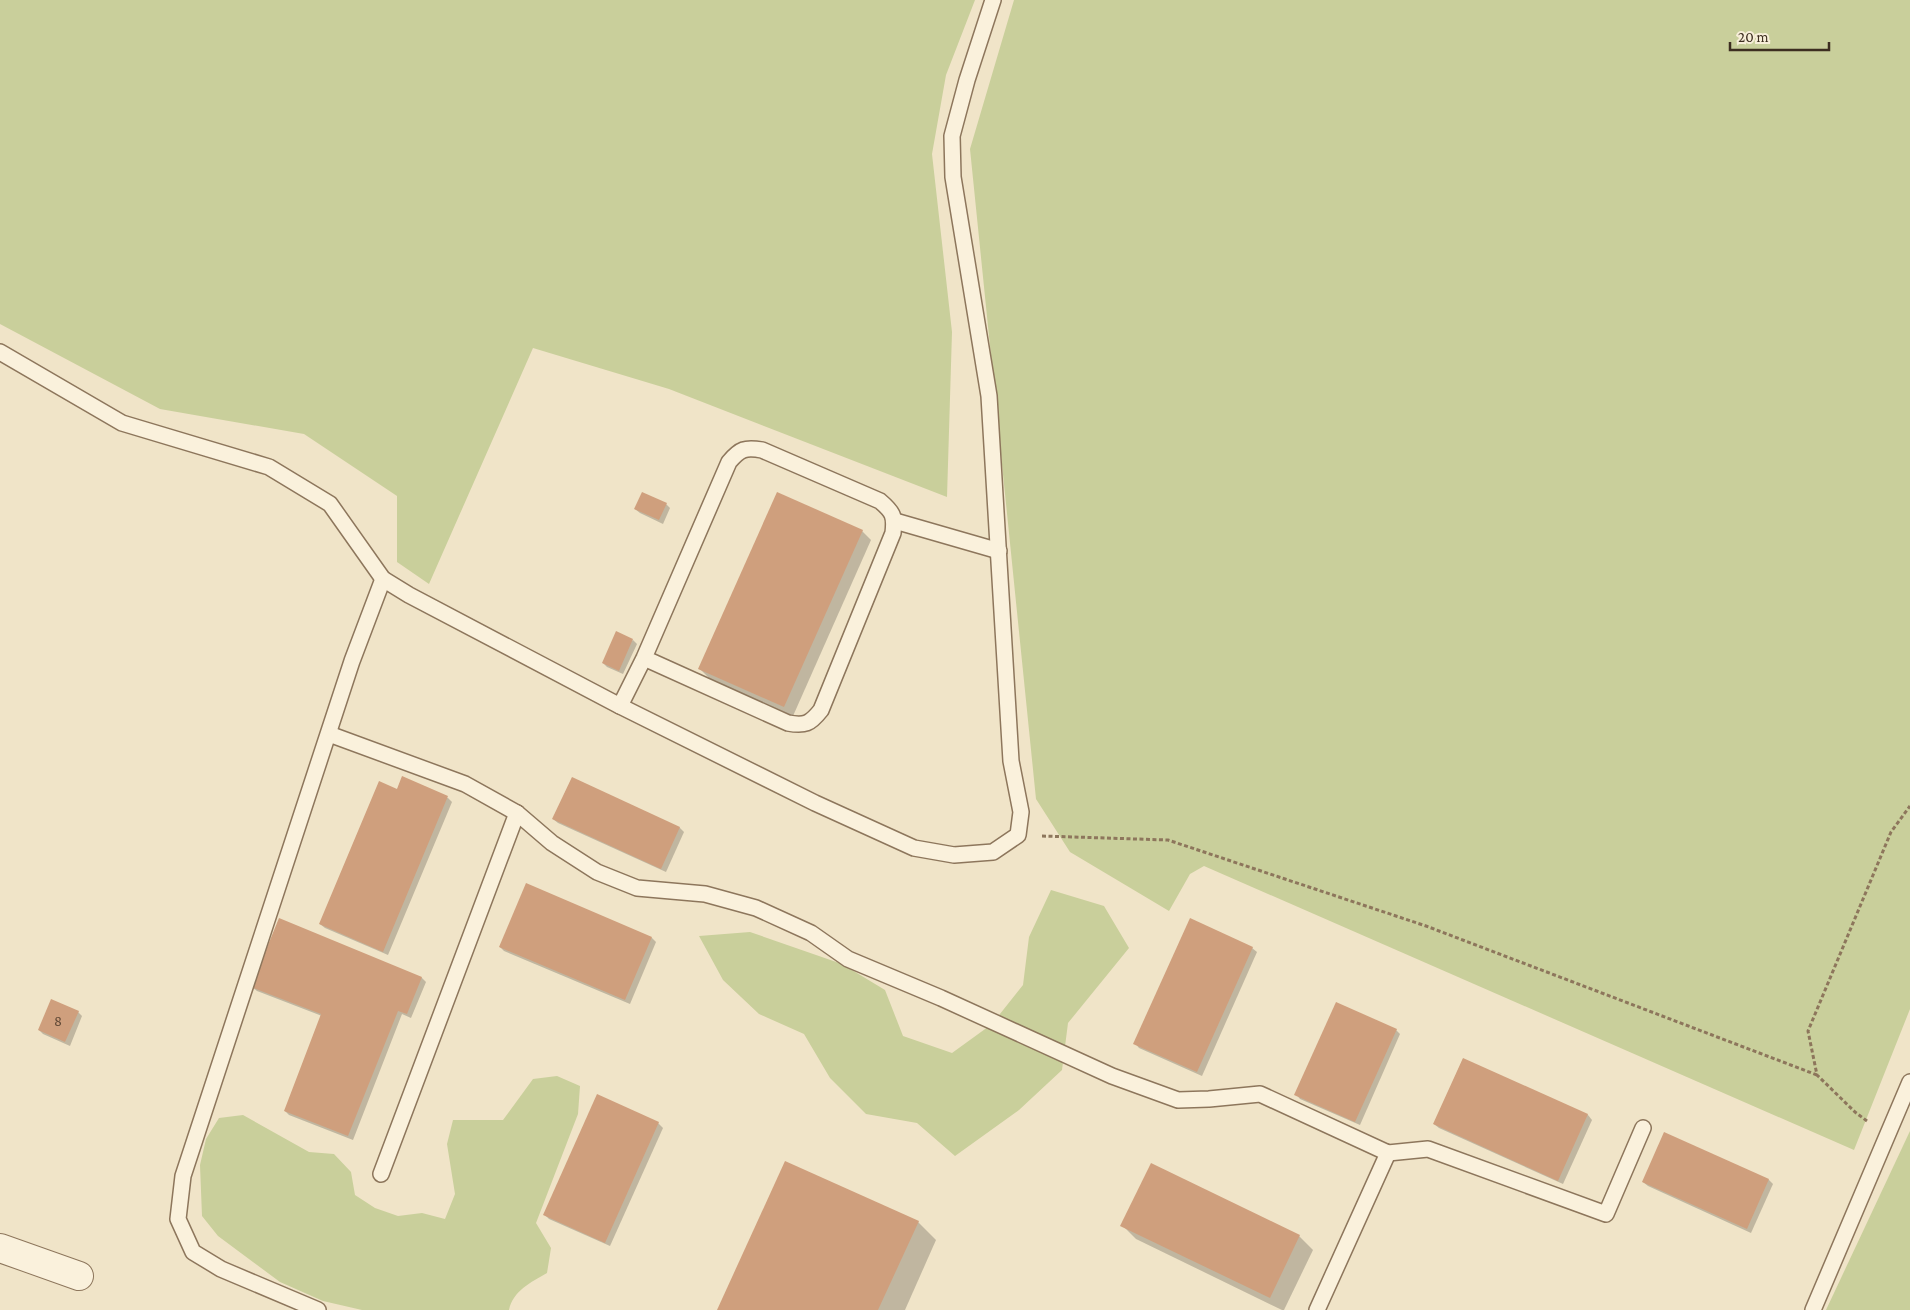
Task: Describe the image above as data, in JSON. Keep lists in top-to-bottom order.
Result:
{
  "house_numbers": ["8"],
  "scale_bar": "20 m"
}
